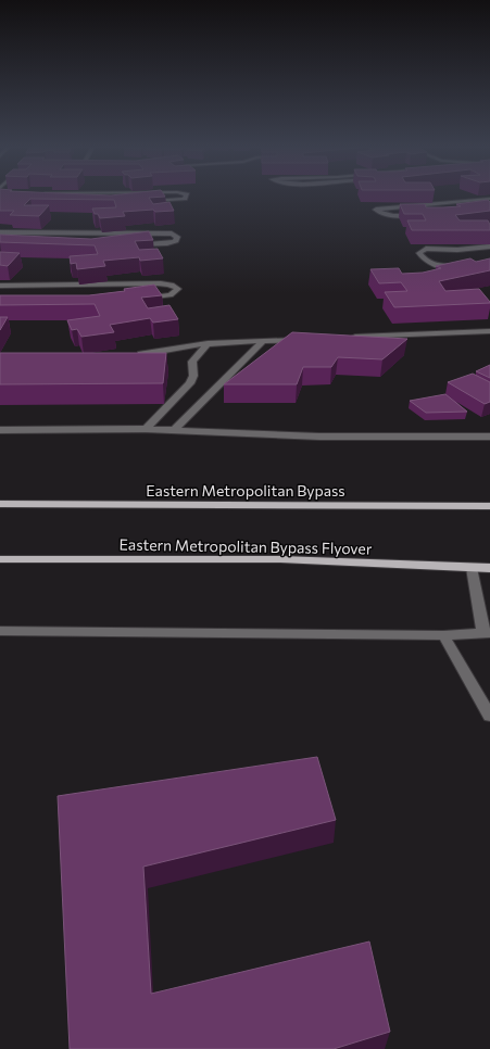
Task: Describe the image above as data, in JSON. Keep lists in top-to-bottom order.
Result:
{
  "streets": {
    "main road": ["Eastern Metropolitan Bypass", "Eastern Metropolitan Bypass Flyover"]
  }
}
